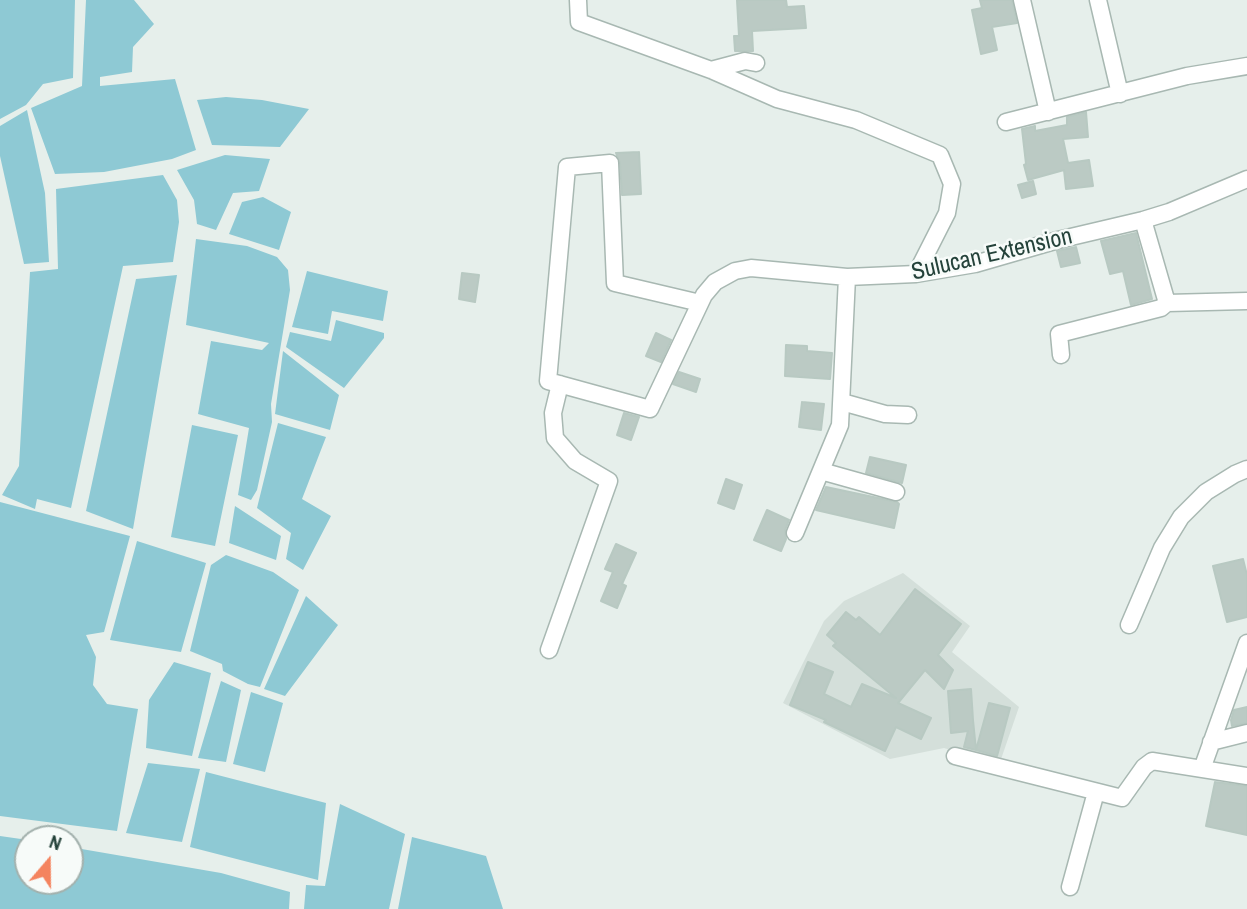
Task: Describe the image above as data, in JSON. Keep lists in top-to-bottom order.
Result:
{
  "streets": {
    "street": ["Sulucan Extension"]
  },
  "north": "top"
}
